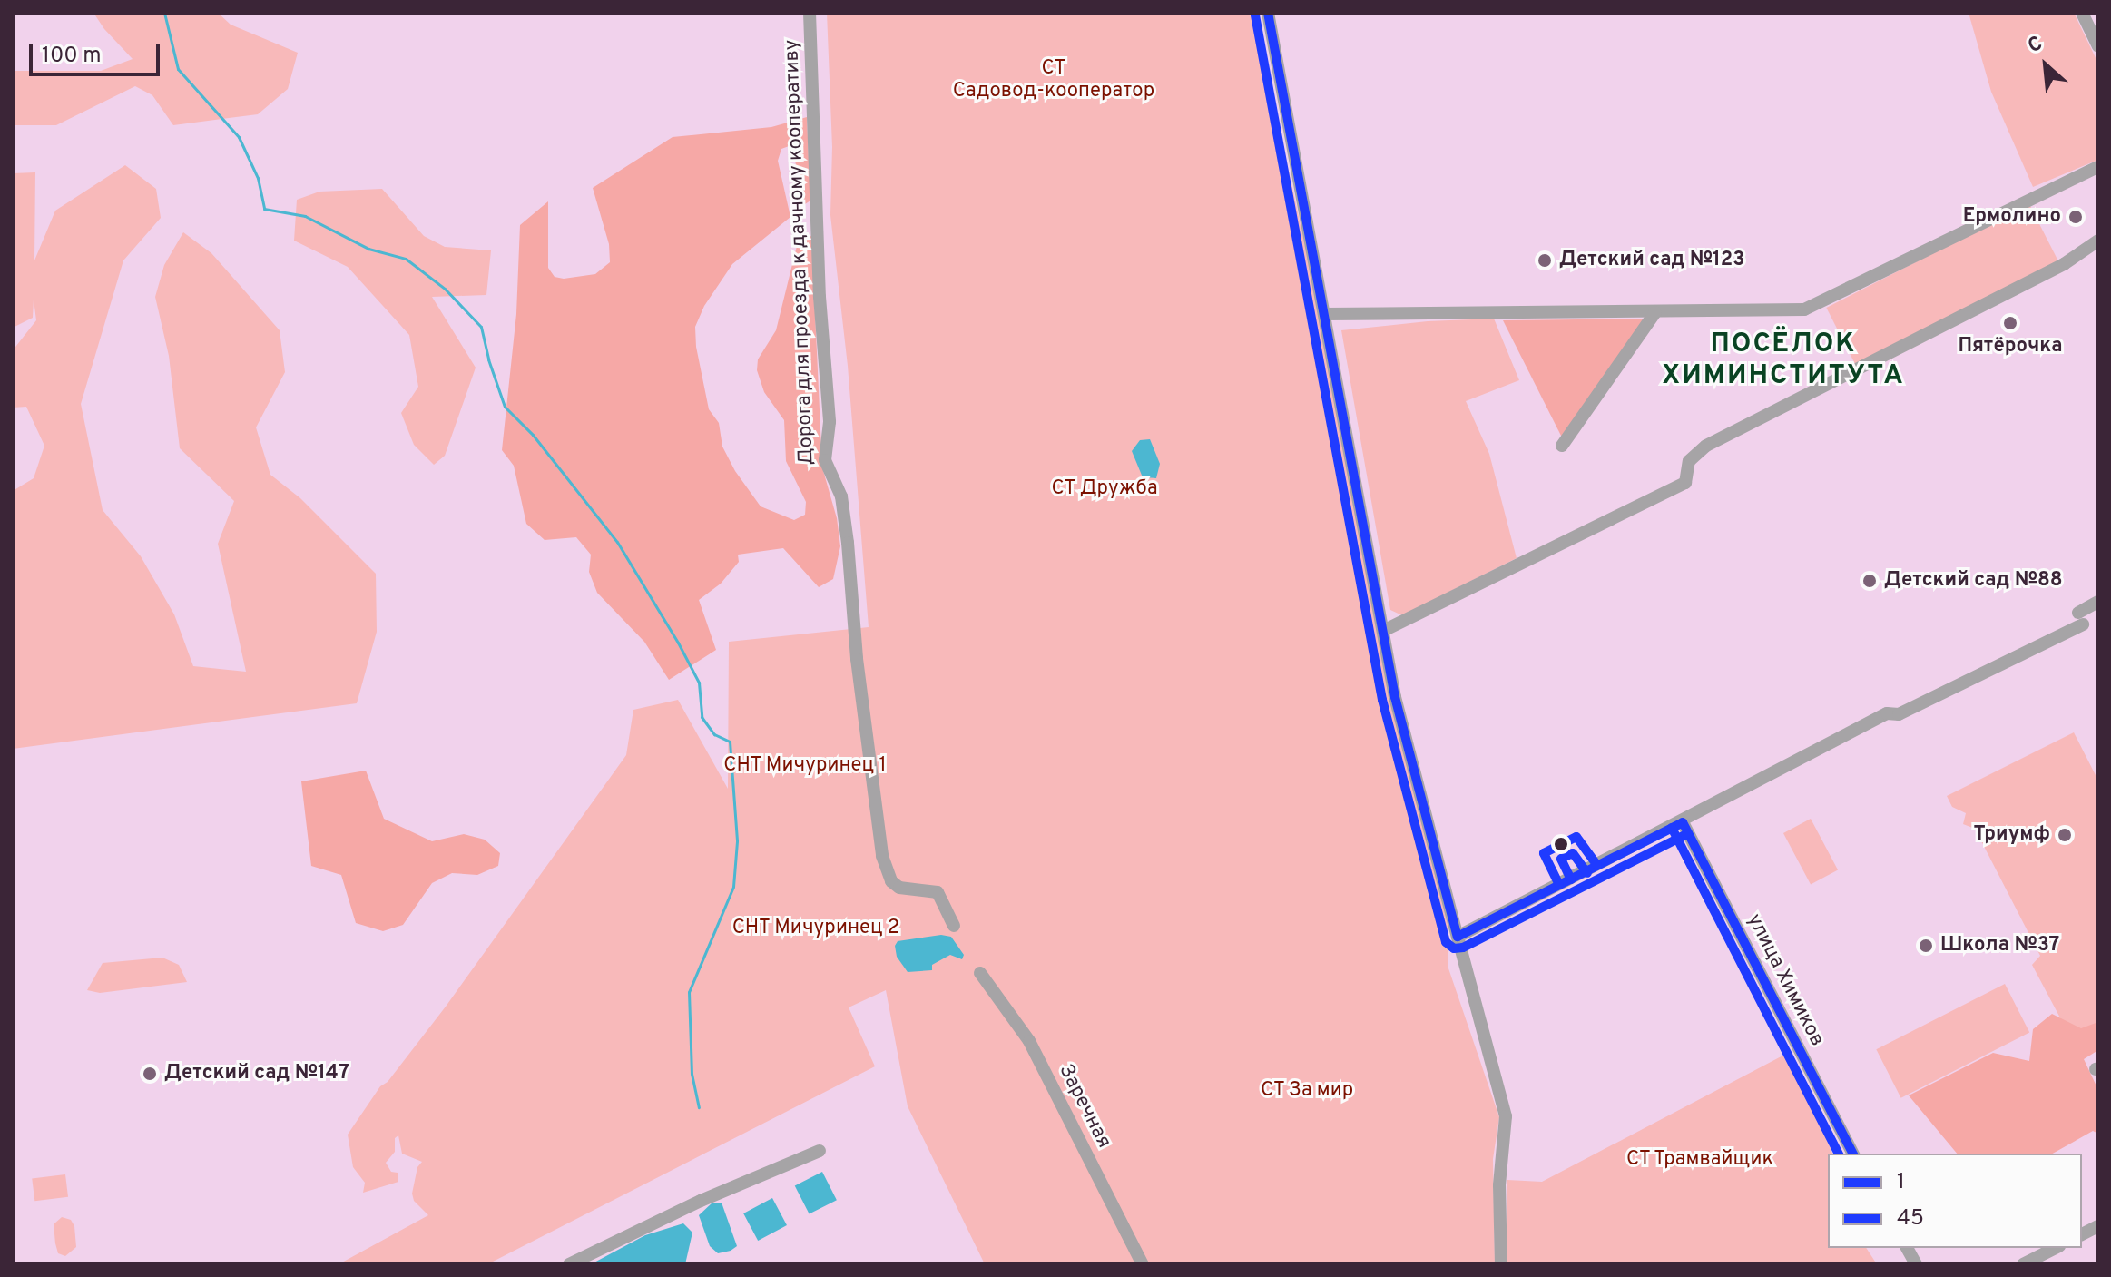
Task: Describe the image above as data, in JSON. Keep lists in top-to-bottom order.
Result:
{
  "streets": {
    "street": ["Дорога для проезда к дачному кооперативу", "улица Химиков", "Заречная"]
  },
  "districts": ["ПОСЁЛОК ХИМИНСТИТУТА"],
  "parks": [
    "СТ Садовод-кооператор",
    "СТ Дружба",
    "СНТ Мичуринец 1",
    "СНТ Мичуринец 2",
    "СТ За мир",
    "СТ Трамвайщик"
  ],
  "places": [
    "Ермолино",
    "Детский сад №123",
    "Пятёрочка",
    "Детский сад №88",
    "Триумф",
    "Школа №37",
    "Детский сад №147"
  ],
  "lines": ["transit line 1", "transit line 45"],
  "legend": ["1", "45"],
  "scale_bar": "100 m",
  "north": "top left"
}
